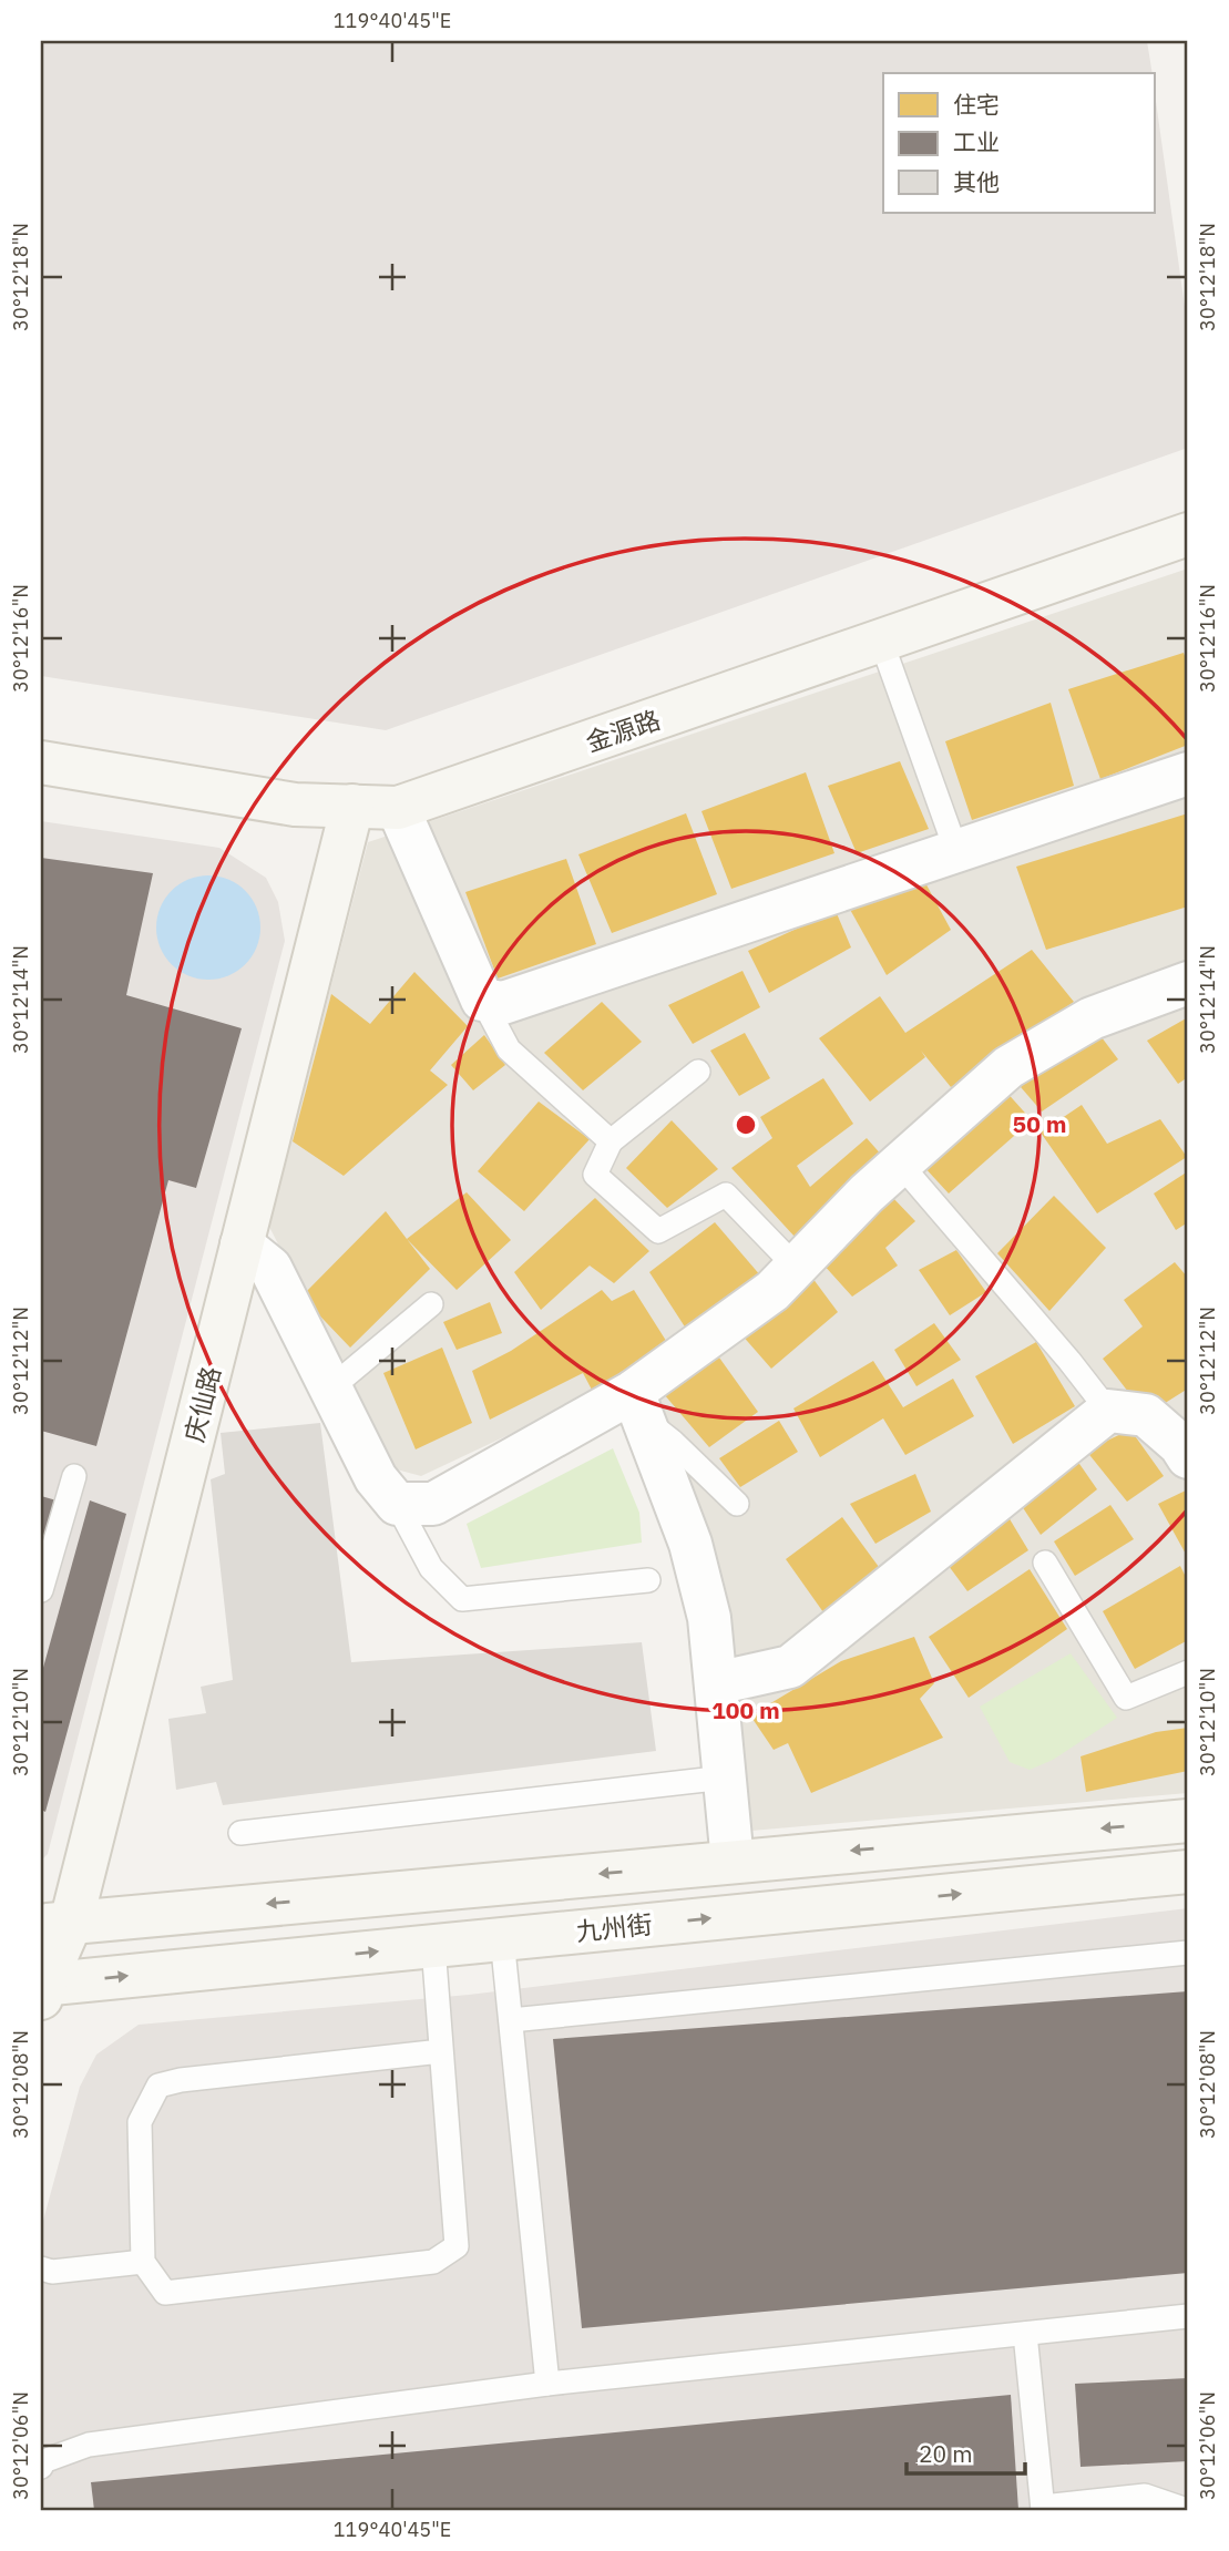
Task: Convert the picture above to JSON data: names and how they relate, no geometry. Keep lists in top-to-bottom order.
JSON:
{
  "streets": {
    "street": ["金源路", "庆仙路", "九州街"]
  },
  "crossings": [
    ["金源路", "庆仙路"],
    ["庆仙路", "九州街"]
  ],
  "legend": ["住宅", "工业", "其他"],
  "scale_bar": "20 m",
  "coordinates": [
    "119°40'45\"E",
    "30°12'18\"N",
    "30°12'16\"N",
    "30°12'14\"N",
    "30°12'12\"N",
    "30°12'10\"N",
    "30°12'08\"N",
    "30°12'06\"N"
  ],
  "rings": ["50 m", "100 m"]
}
